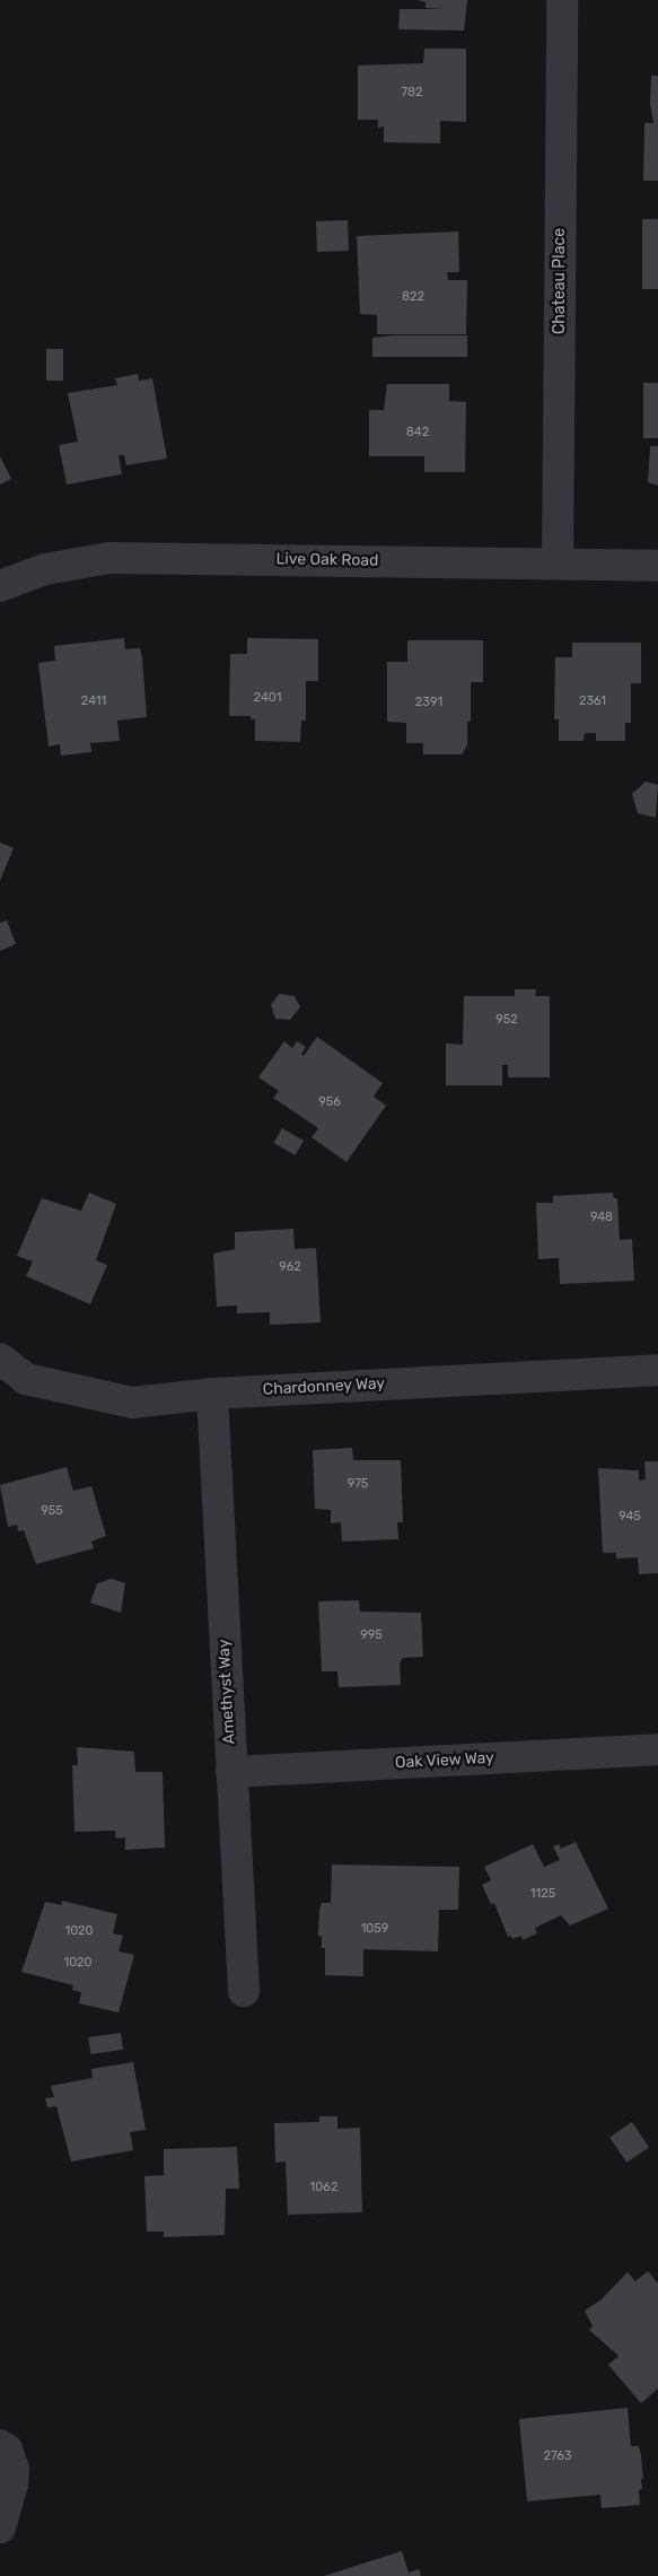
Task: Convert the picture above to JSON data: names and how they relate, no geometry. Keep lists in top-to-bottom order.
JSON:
{
  "streets": {
    "street": [
      "Chateau Place",
      "Live Oak Road",
      "Chardonney Way",
      "Amethyst Way",
      "Oak View Way"
    ]
  },
  "crossings": [
    ["Chateau Place", "Live Oak Road"],
    ["Chardonney Way", "Amethyst Way"],
    ["Amethyst Way", "Oak View Way"]
  ],
  "house_numbers": [
    "782",
    "822",
    "842",
    "2401",
    "2411",
    "2361",
    "2391",
    "952",
    "956",
    "948",
    "962",
    "975",
    "955",
    "945",
    "995",
    "1125",
    "1059",
    "1020",
    "1020",
    "1062",
    "2763"
  ]
}
